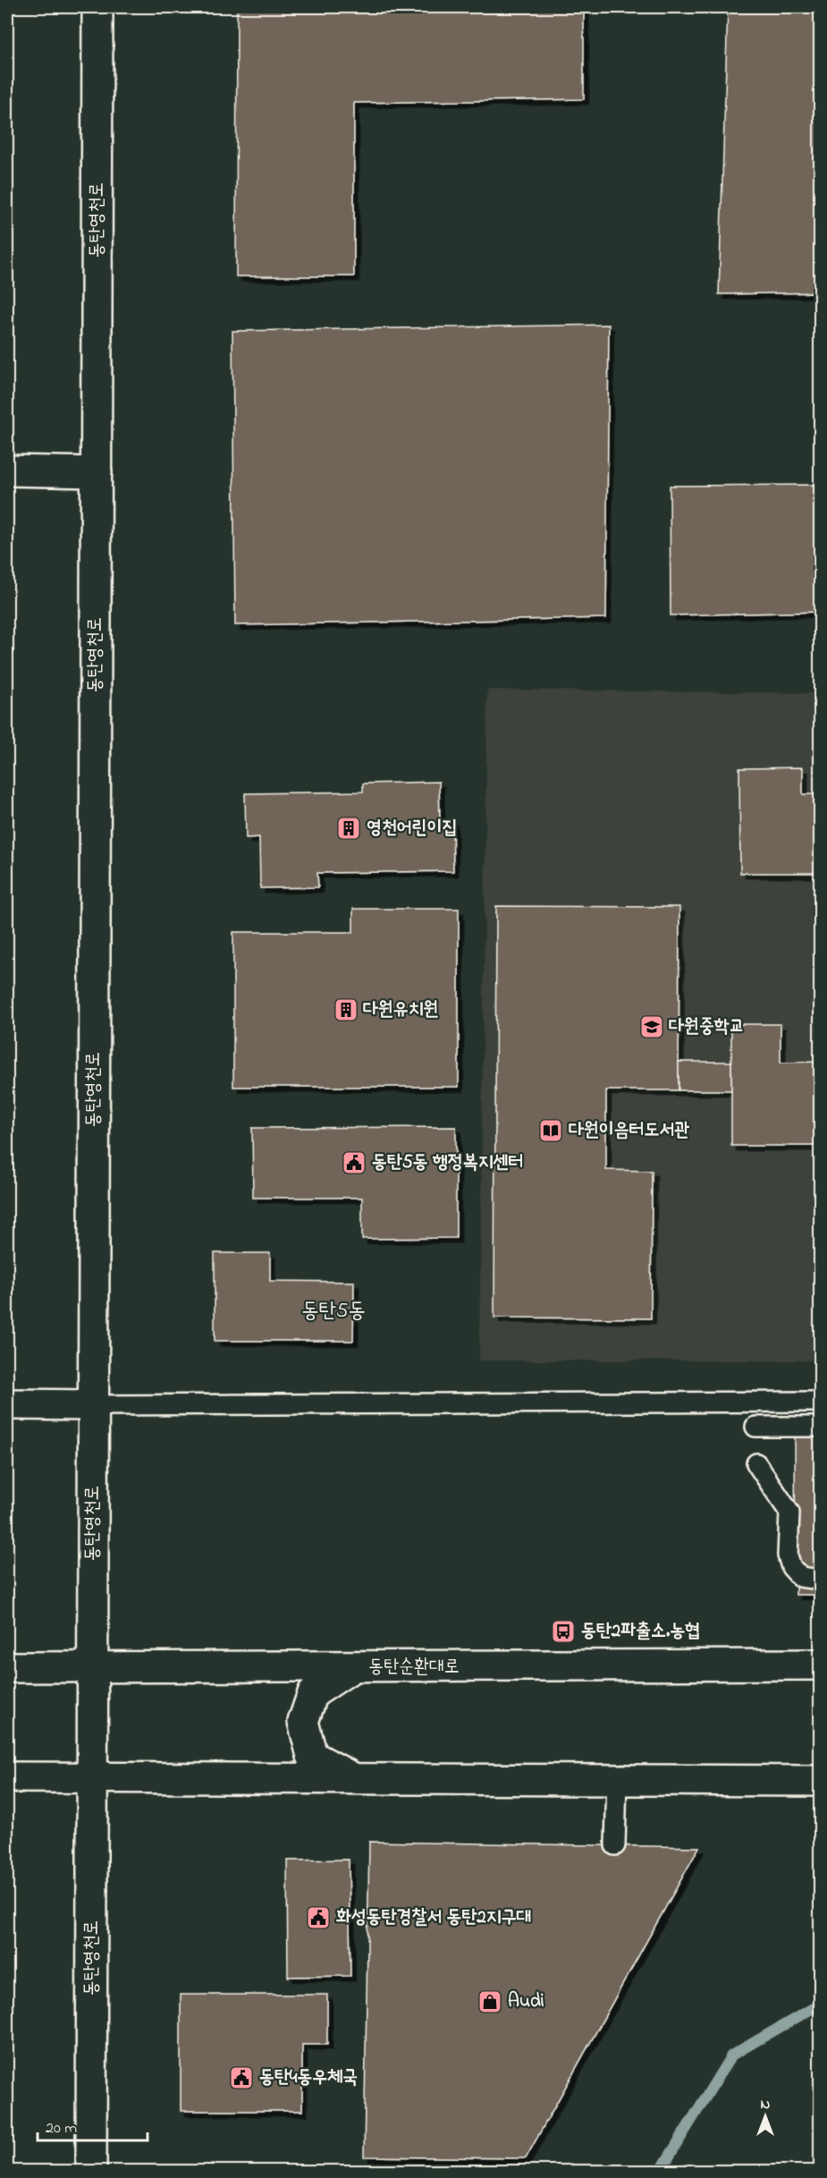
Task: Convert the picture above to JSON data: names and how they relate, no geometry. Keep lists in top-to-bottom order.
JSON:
{
  "streets": {
    "street": ["동탄영천로", "동탄순환대로"]
  },
  "crossings": [
    ["동탄영천로", "동탄순환대로"]
  ],
  "districts": ["동탄5동"],
  "places": {
    "building": ["영천어린이집", "다원유치원"],
    "school or university": ["다원중학교"],
    "library": ["다원이음터도서관"],
    "public building": ["동탄5동 행정복지센터", "화성동탄경찰서 동탄2지구대", "동탄4동우체국"],
    "bus stop": ["동탄2파출소.농협"],
    "shop": ["Audi"]
  },
  "scale_bar": "20 m",
  "north": "top"
}
